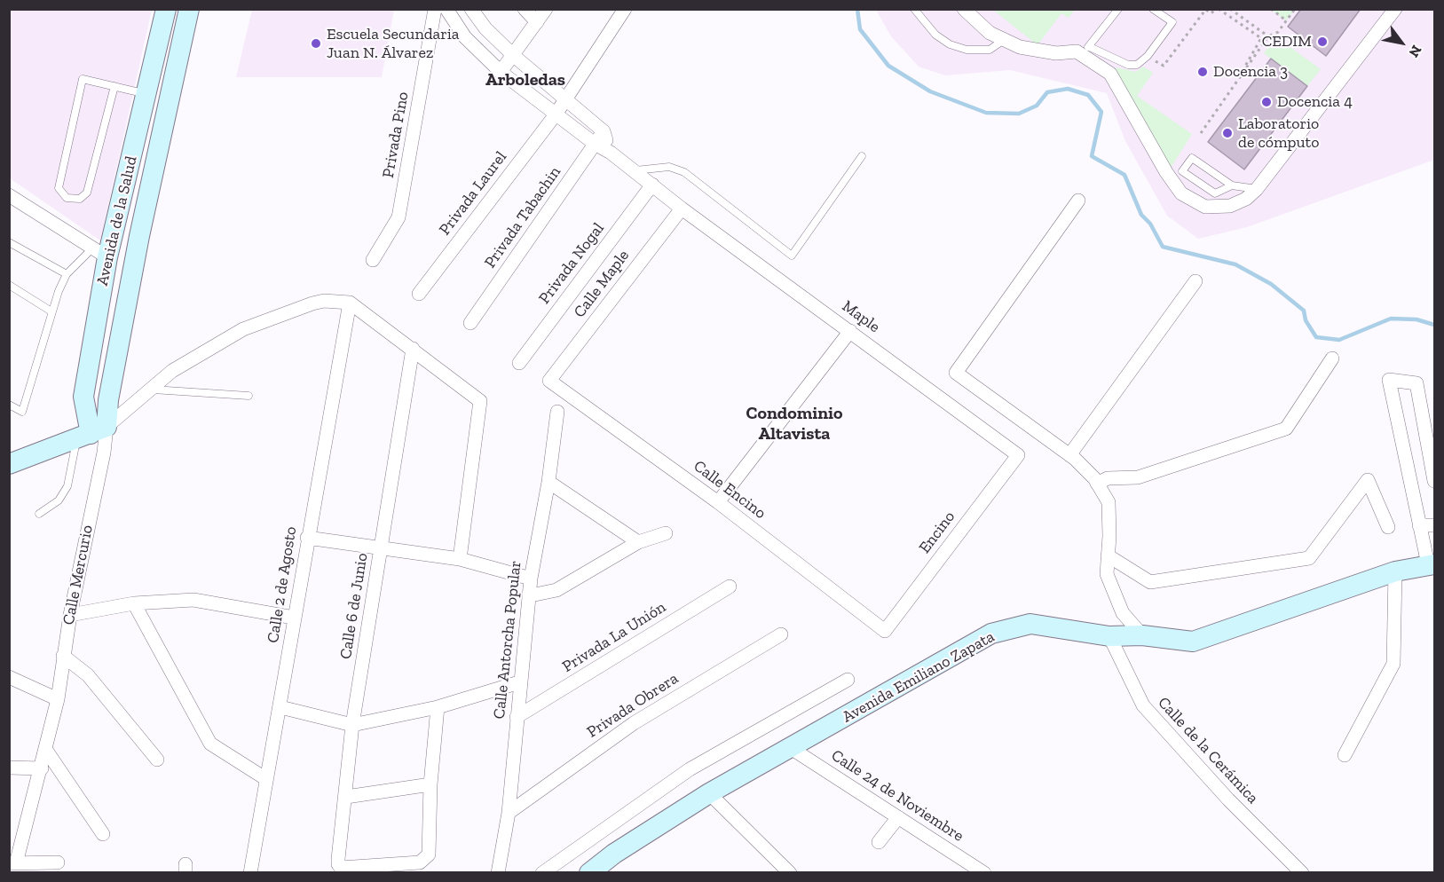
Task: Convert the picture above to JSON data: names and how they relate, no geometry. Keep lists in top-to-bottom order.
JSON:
{
  "streets": {
    "street": [
      "Privada Pino",
      "Privada Laurel",
      "Privada Tabachin",
      "Avenida de la Salud",
      "Privada Nogal",
      "Calle Maple",
      "Maple",
      "Calle Encino",
      "Encino",
      "Calle Mercurio",
      "Calle 2 de Agosto",
      "Calle 6 de Junio",
      "Privada La Unión",
      "Calle Antorcha Popular",
      "Avenida Emiliano Zapata",
      "Privada Obrera",
      "Calle de la Cerámica",
      "Calle 24 de Noviembre"
    ]
  },
  "crossings": [
    ["Privada Laurel", "Maple"],
    ["Privada Tabachin", "Maple"],
    ["Avenida de la Salud", "Calle Mercurio"],
    ["Privada Nogal", "Maple"],
    ["Calle Maple", "Maple"],
    ["Calle Maple", "Calle Encino"],
    ["Maple", "Encino"],
    ["Calle Encino", "Encino"],
    ["Privada La Unión", "Calle Antorcha Popular"],
    ["Calle Antorcha Popular", "Privada Obrera"],
    ["Avenida Emiliano Zapata", "Calle de la Cerámica"],
    ["Avenida Emiliano Zapata", "Calle 24 de Noviembre"]
  ],
  "districts": ["Arboledas", "Condominio Altavista"],
  "places": [
    "CEDIM",
    "Escuela Secundaria Juan N. Álvarez",
    "Docencia 3",
    "Docencia 4",
    "Laboratorio de cómputo"
  ],
  "north": "bottom right"
}
